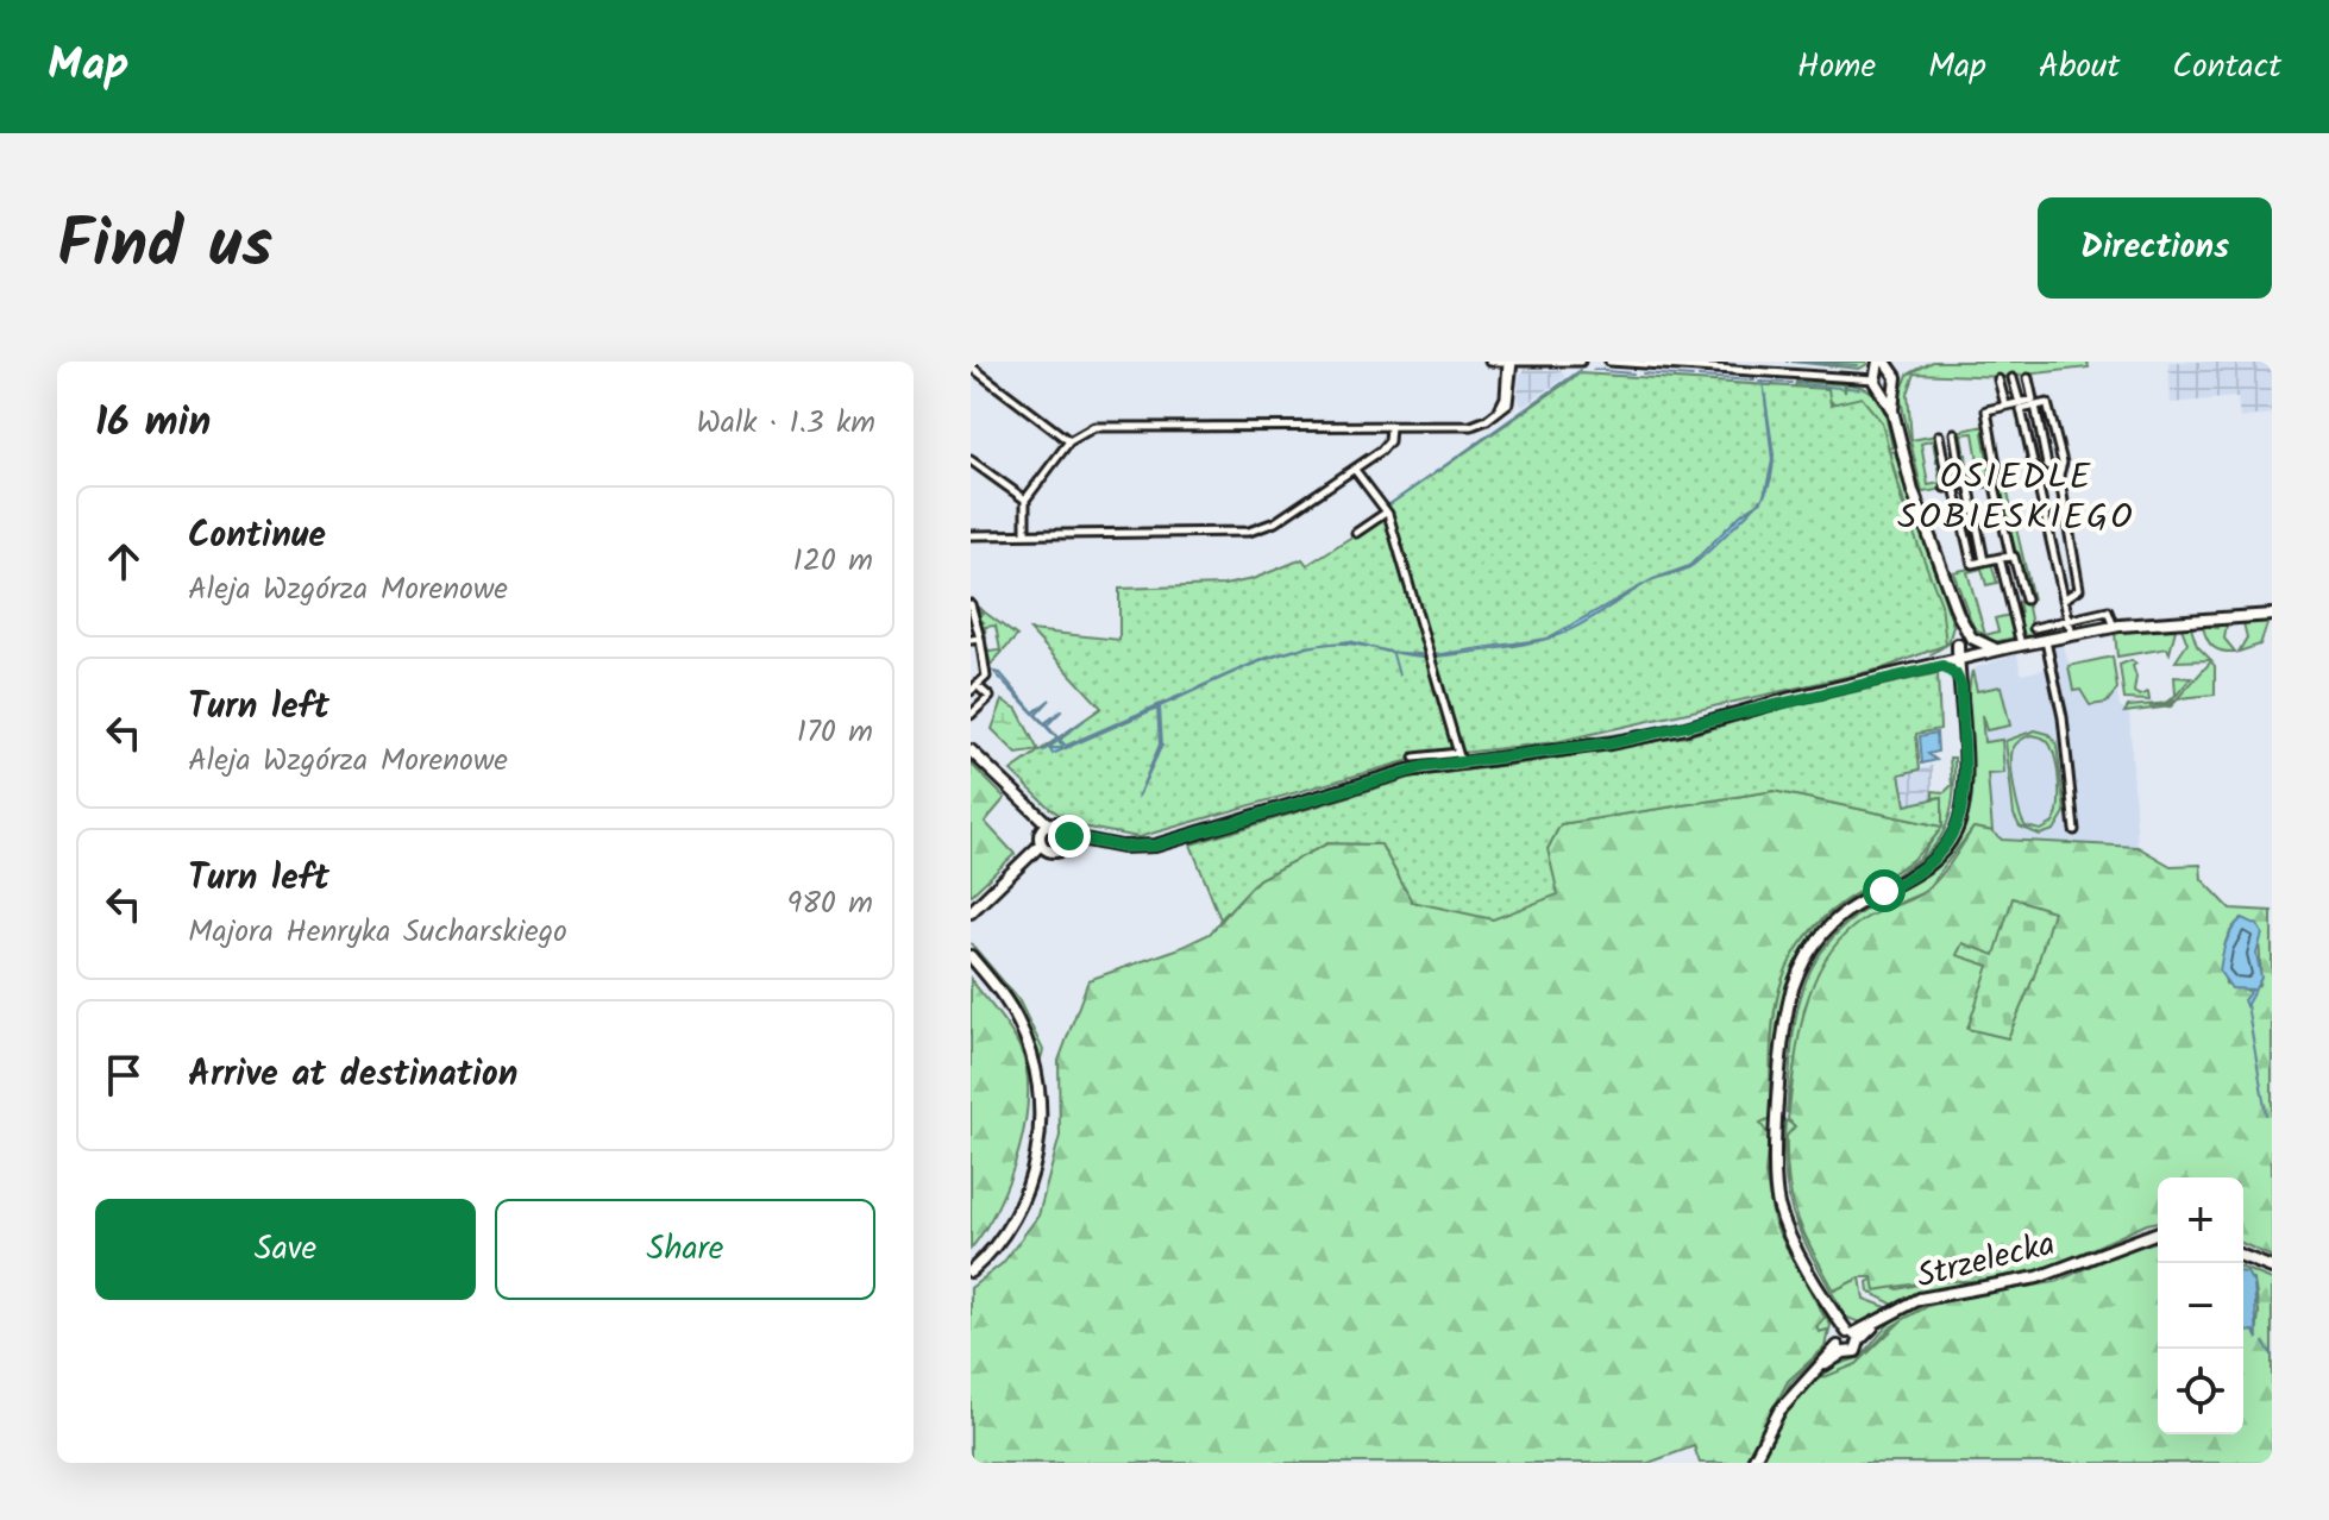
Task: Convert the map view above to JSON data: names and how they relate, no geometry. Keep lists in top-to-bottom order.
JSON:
{
  "streets": {
    "street": ["Strzelecka"]
  },
  "districts": ["OSIEDLE SOBIESKIEGO"],
  "page": {
    "header": "Map",
    "nav": [
      "Home",
      "Map",
      "About",
      "Contact"
    ],
    "title": "Find us",
    "buttons": [
      "Directions",
      ["Save", "Share"]
    ],
    "heading": ["16 min", "Walk · 1.3 km"],
    "list": [
      ["Continue", "Aleja Wzgórza Morenowe", "120 m"],
      ["Turn left", "Aleja Wzgórza Morenowe", "170 m"],
      ["Turn left", "Majora Henryka Sucharskiego", "980 m"],
      "Arrive at destination"
    ],
    "map_buttons": ["+", "−"]
  }
}
